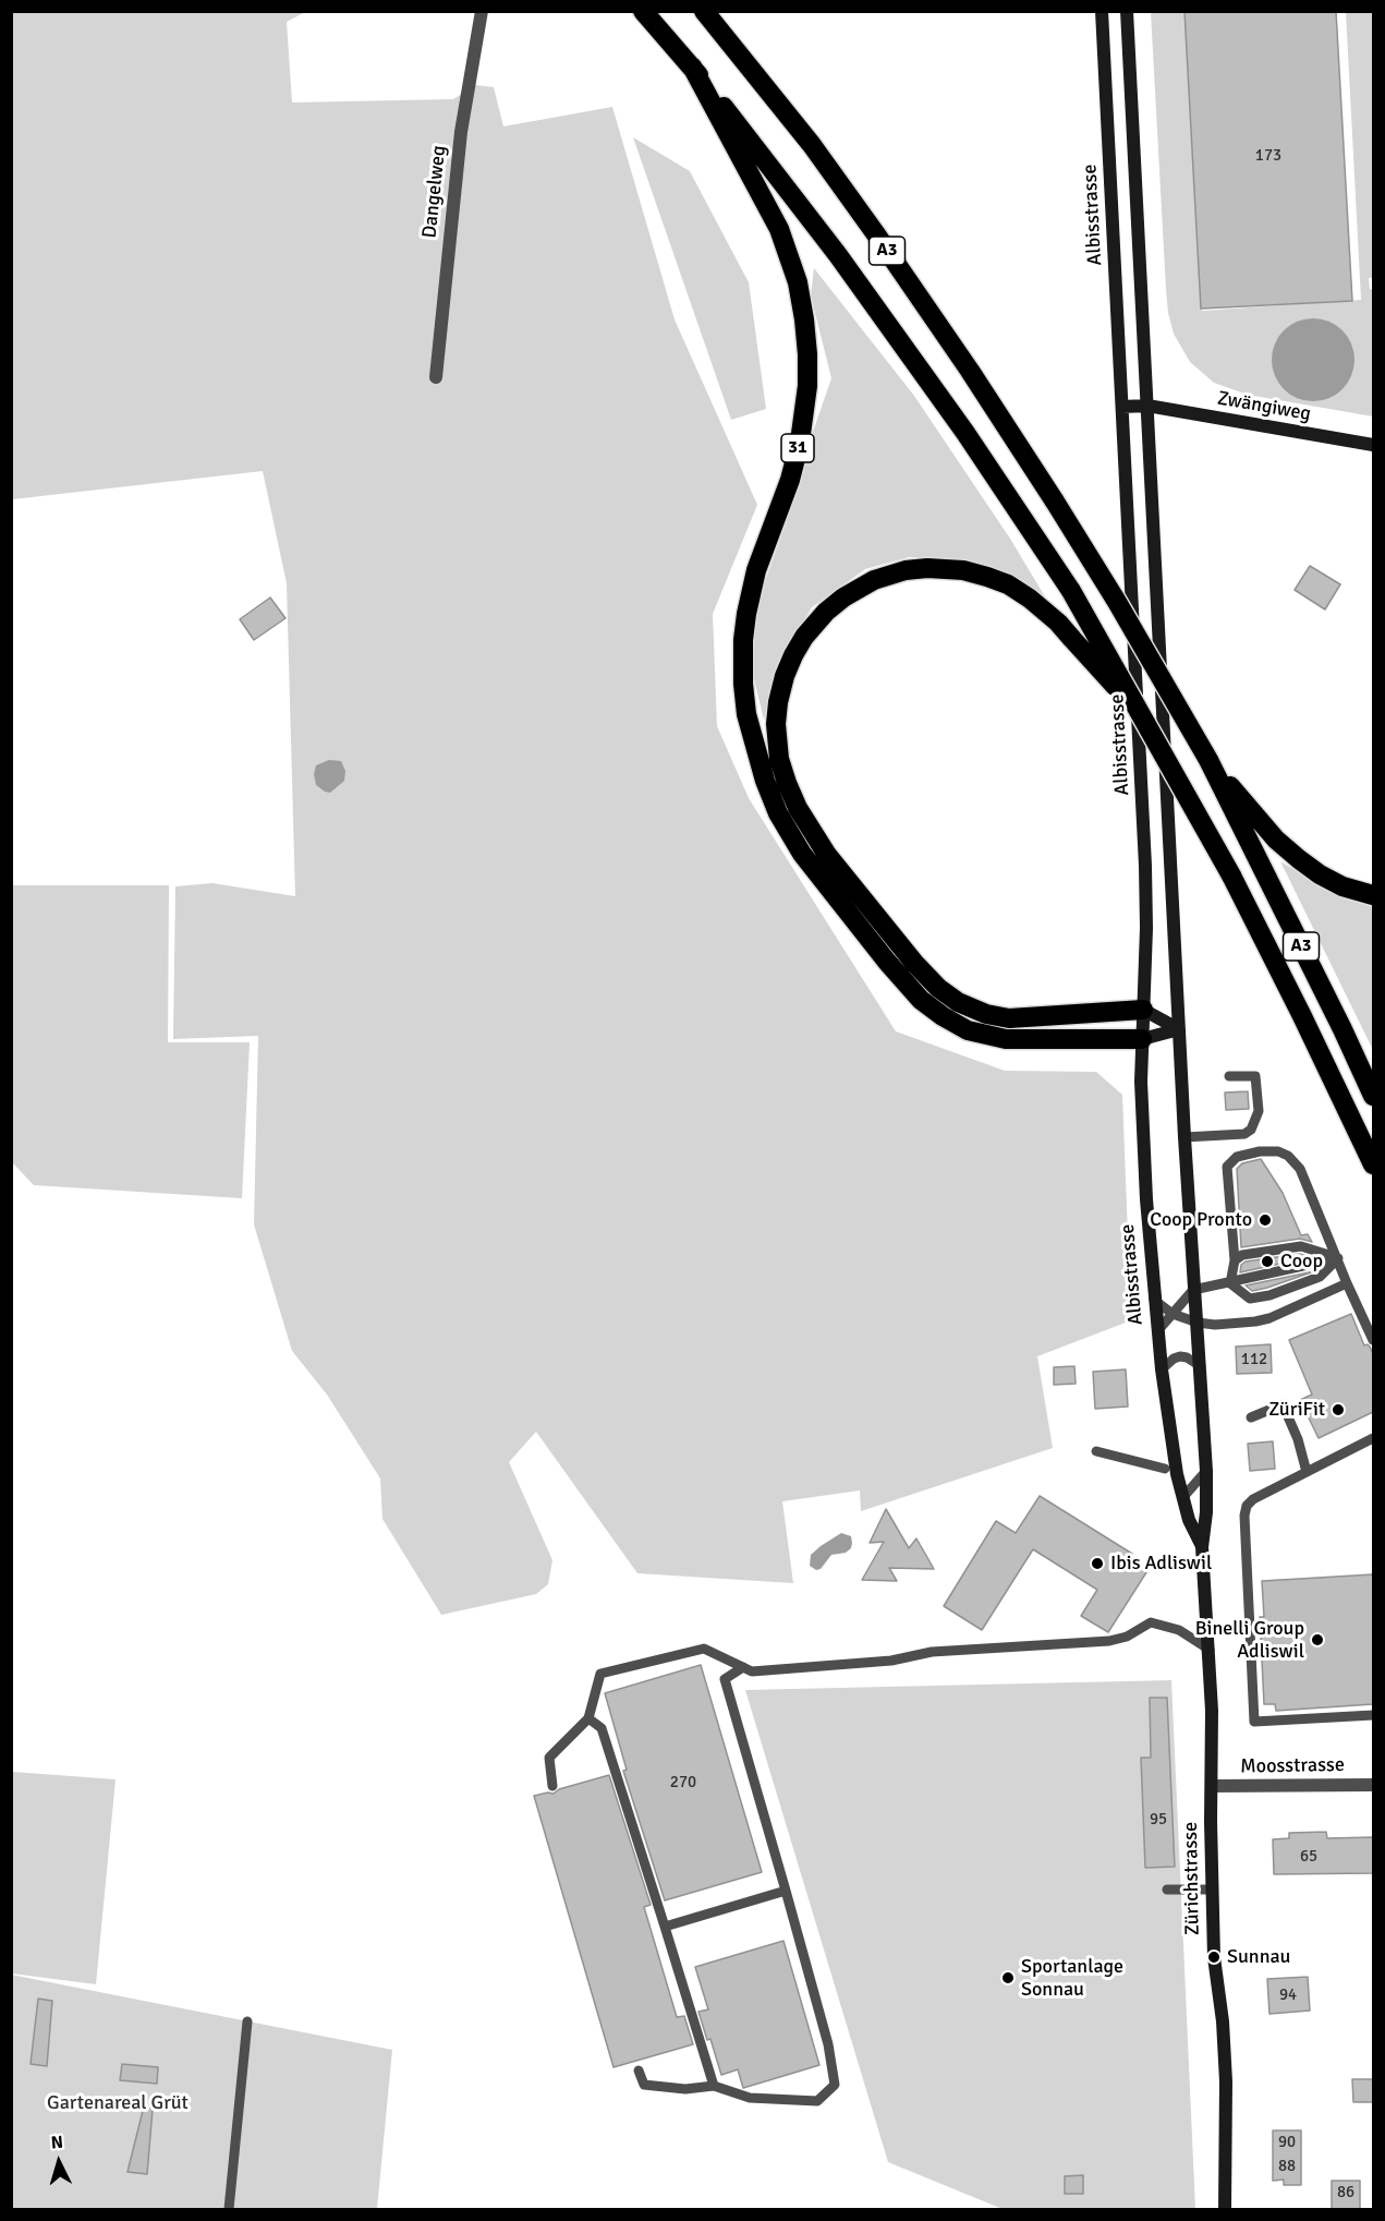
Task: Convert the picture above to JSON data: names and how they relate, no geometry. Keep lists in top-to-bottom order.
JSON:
{
  "streets": {
    "highway": ["A3", "31"],
    "main road": ["Albisstrasse", "Zwängiweg", "Zürichstrasse"],
    "street": ["Dangelweg", "Moosstrasse"]
  },
  "crossings": [
    ["Albisstrasse", "Zwängiweg"],
    ["Albisstrasse", "31"],
    ["Albisstrasse", "Zürichstrasse"],
    ["A3", "31"],
    ["Moosstrasse", "Zürichstrasse"]
  ],
  "parks": ["Gartenareal Grüt"],
  "places": [
    "Coop Pronto",
    "Coop",
    "ZüriFit",
    "Ibis Adliswil",
    "Binelli Group Adliswil",
    "Sunnau",
    "Sportanlage Sonnau"
  ],
  "house_numbers": [
    "173",
    "112",
    "270",
    "95",
    "65",
    "94",
    "90",
    "88",
    "86"
  ],
  "north": "top"
}
